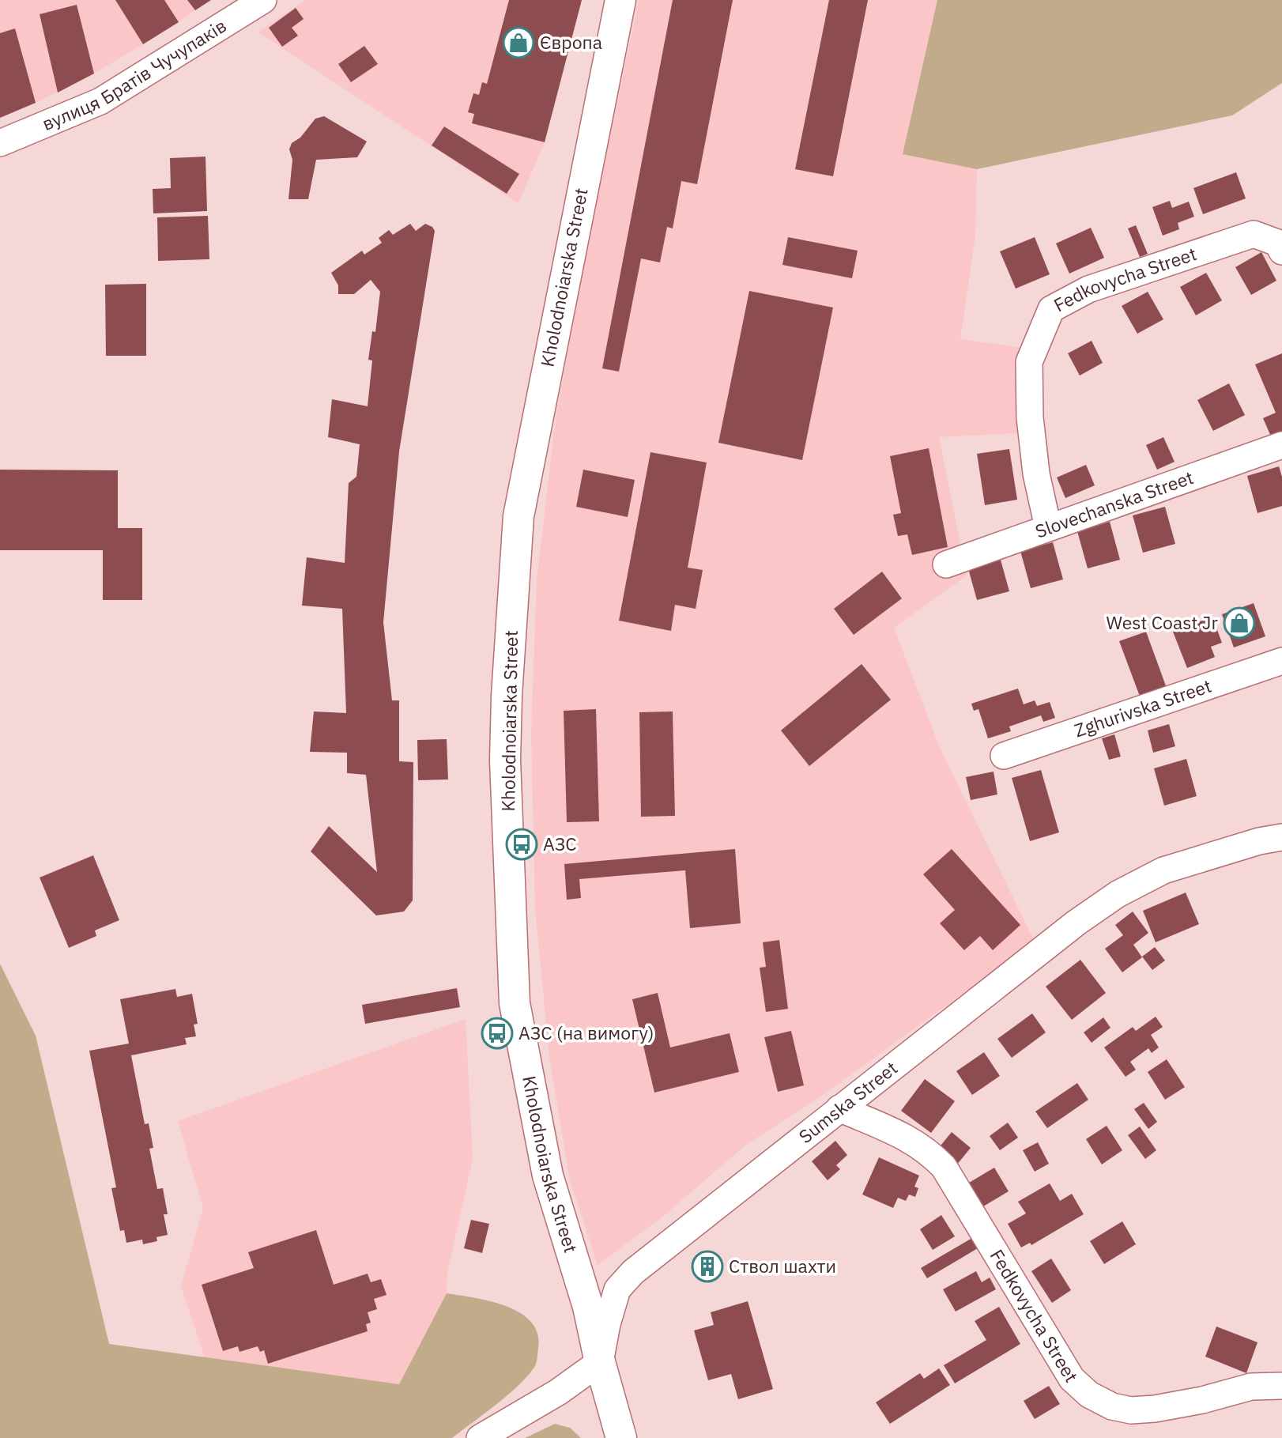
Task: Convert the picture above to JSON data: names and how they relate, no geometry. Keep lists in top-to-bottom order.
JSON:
{
  "streets": {
    "main road": ["Kholodnoiarska Street"],
    "street": [
      "вулиця Братів Чучупаків",
      "Fedkovycha Street",
      "Slovechanska Street",
      "Zghurivska Street",
      "Sumska Street"
    ]
  },
  "crossings": [
    ["Kholodnoiarska Street", "Sumska Street"],
    ["Fedkovycha Street", "Slovechanska Street"],
    ["Fedkovycha Street", "Sumska Street"]
  ],
  "places": {
    "shop": ["Європа", "West Coast Jr"],
    "bus stop": ["АЗС", "АЗС (на вимогу)"],
    "building": ["Ствол шахти"]
  }
}
